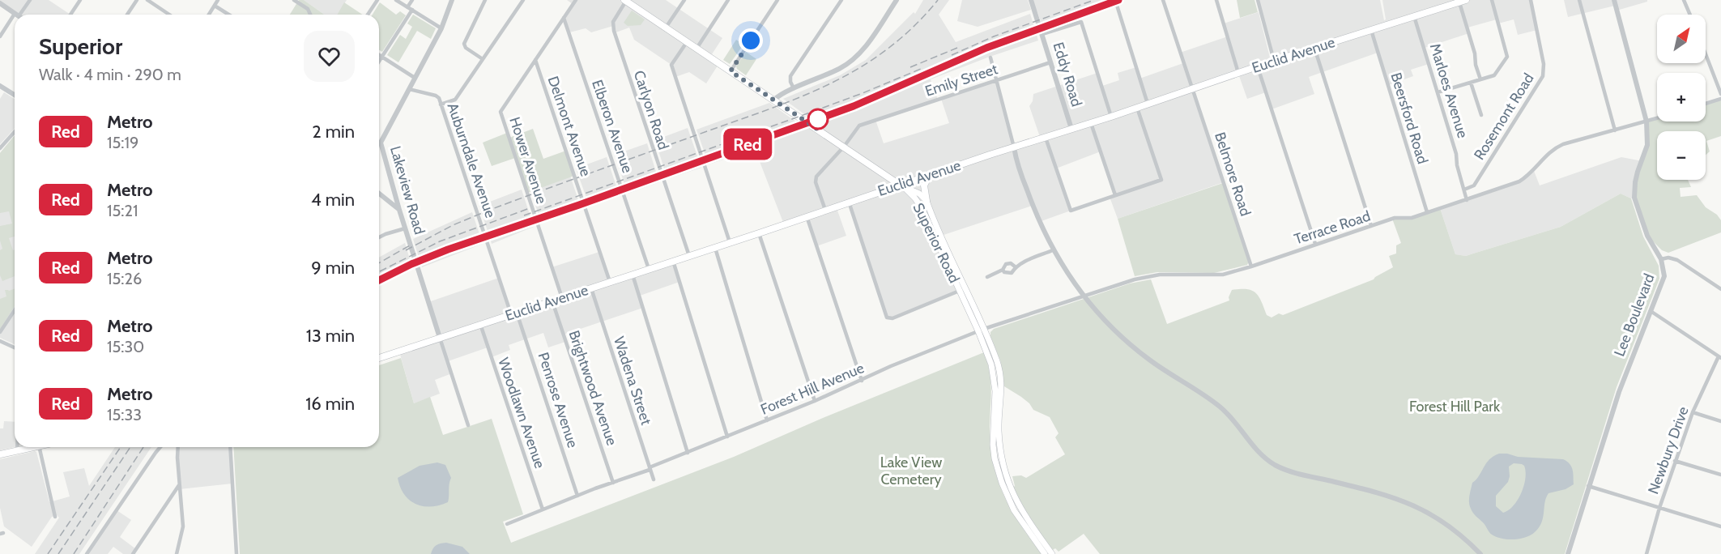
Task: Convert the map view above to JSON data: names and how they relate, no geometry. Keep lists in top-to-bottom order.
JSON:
{
  "streets": {
    "main road": ["Euclid Avenue", "Superior Road"],
    "street": [
      "Eddy Road",
      "Emily Street",
      "Marloes Avenue",
      "Carlyon Road",
      "Rosemont Road",
      "Beersford Road",
      "Delmont Avenue",
      "Elberon Avenue",
      "Auburndale Avenue",
      "Hower Avenue",
      "Belmore Road",
      "Lakeview Road",
      "Terrace Road",
      "Lee Boulevard",
      "Wadena Street",
      "Brightwood Avenue",
      "Forest Hill Avenue",
      "Penrose Avenue",
      "Woodlawn Avenue",
      "Newbury Drive"
    ]
  },
  "crossings": [
    ["Euclid Avenue", "Eddy Road"],
    ["Euclid Avenue", "Emily Street"],
    ["Euclid Avenue", "Marloes Avenue"],
    ["Euclid Avenue", "Carlyon Road"],
    ["Euclid Avenue", "Beersford Road"],
    ["Euclid Avenue", "Delmont Avenue"],
    ["Euclid Avenue", "Elberon Avenue"],
    ["Euclid Avenue", "Auburndale Avenue"],
    ["Euclid Avenue", "Hower Avenue"],
    ["Euclid Avenue", "Belmore Road"],
    ["Euclid Avenue", "Lakeview Road"],
    ["Euclid Avenue", "Superior Road"],
    ["Euclid Avenue", "Wadena Street"],
    ["Euclid Avenue", "Brightwood Avenue"],
    ["Euclid Avenue", "Penrose Avenue"],
    ["Euclid Avenue", "Woodlawn Avenue"],
    ["Eddy Road", "Emily Street"],
    ["Marloes Avenue", "Terrace Road"],
    ["Beersford Road", "Terrace Road"],
    ["Delmont Avenue", "Hower Avenue"],
    ["Auburndale Avenue", "Lakeview Road"],
    ["Auburndale Avenue", "Penrose Avenue"],
    ["Belmore Road", "Terrace Road"],
    ["Terrace Road", "Superior Road"],
    ["Terrace Road", "Lee Boulevard"],
    ["Terrace Road", "Forest Hill Avenue"],
    ["Superior Road", "Forest Hill Avenue"],
    ["Wadena Street", "Forest Hill Avenue"],
    ["Brightwood Avenue", "Forest Hill Avenue"],
    ["Forest Hill Avenue", "Penrose Avenue"],
    ["Forest Hill Avenue", "Woodlawn Avenue"]
  ],
  "parks": ["Forest Hill Park", "Lake View Cemetery"],
  "lines": ["metro line Red"],
  "north": "top right",
  "page": {
    "on_map": "Red",
    "map_buttons": ["+", "−"],
    "heading": ["Superior", "Walk · 4 min · 290 m"],
    "list": [
      {
        "mark": "Red",
        "name": "Metro",
        "note": "15:19",
        "value": "2 min"
      },
      {
        "mark": "Red",
        "name": "Metro",
        "note": "15:21",
        "value": "4 min"
      },
      {
        "mark": "Red",
        "name": "Metro",
        "note": "15:26",
        "value": "9 min"
      },
      {
        "mark": "Red",
        "name": "Metro",
        "note": "15:30",
        "value": "13 min"
      },
      {
        "mark": "Red",
        "name": "Metro",
        "note": "15:33",
        "value": "16 min"
      }
    ]
  }
}
